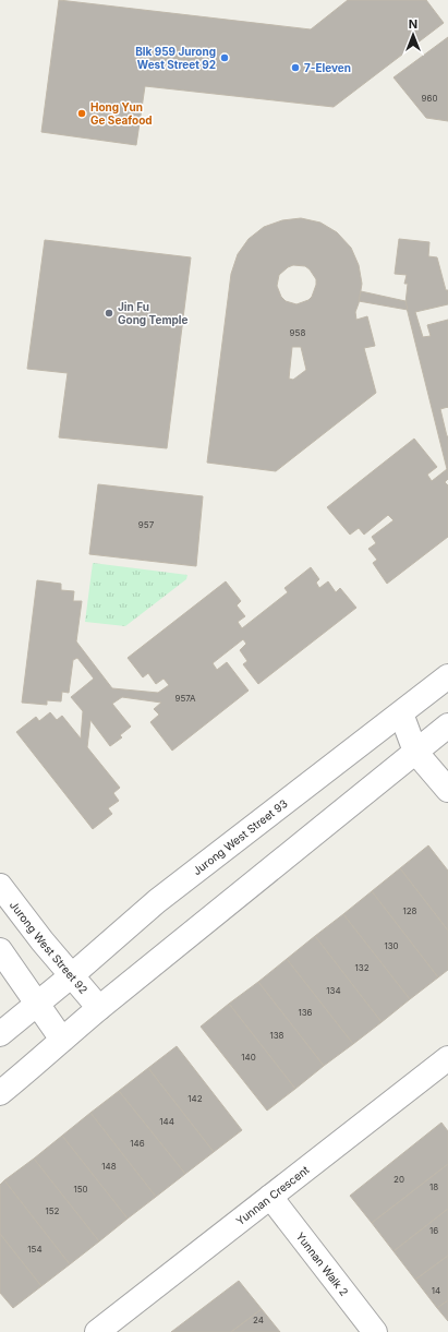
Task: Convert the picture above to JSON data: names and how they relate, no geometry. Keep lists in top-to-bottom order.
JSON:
{
  "streets": {
    "street": [
      "Jurong West Street 93",
      "Jurong West Street 92",
      "Yunnan Crescent",
      "Yunnan Walk 2"
    ]
  },
  "crossings": [
    ["Jurong West Street 93", "Jurong West Street 92"],
    ["Yunnan Crescent", "Yunnan Walk 2"]
  ],
  "places": [
    "Blk 959 Jurong West Street 92",
    "7-Eleven",
    "Hong Yun Ge Seafood",
    "Jin Fu Gong Temple"
  ],
  "house_numbers": [
    "960",
    "958",
    "957",
    "957A",
    "128",
    "130",
    "132",
    "134",
    "136",
    "138",
    "140",
    "142",
    "144",
    "146",
    "148",
    "20",
    "18",
    "150",
    "152",
    "16",
    "154",
    "14",
    "24"
  ],
  "north": "top"
}
